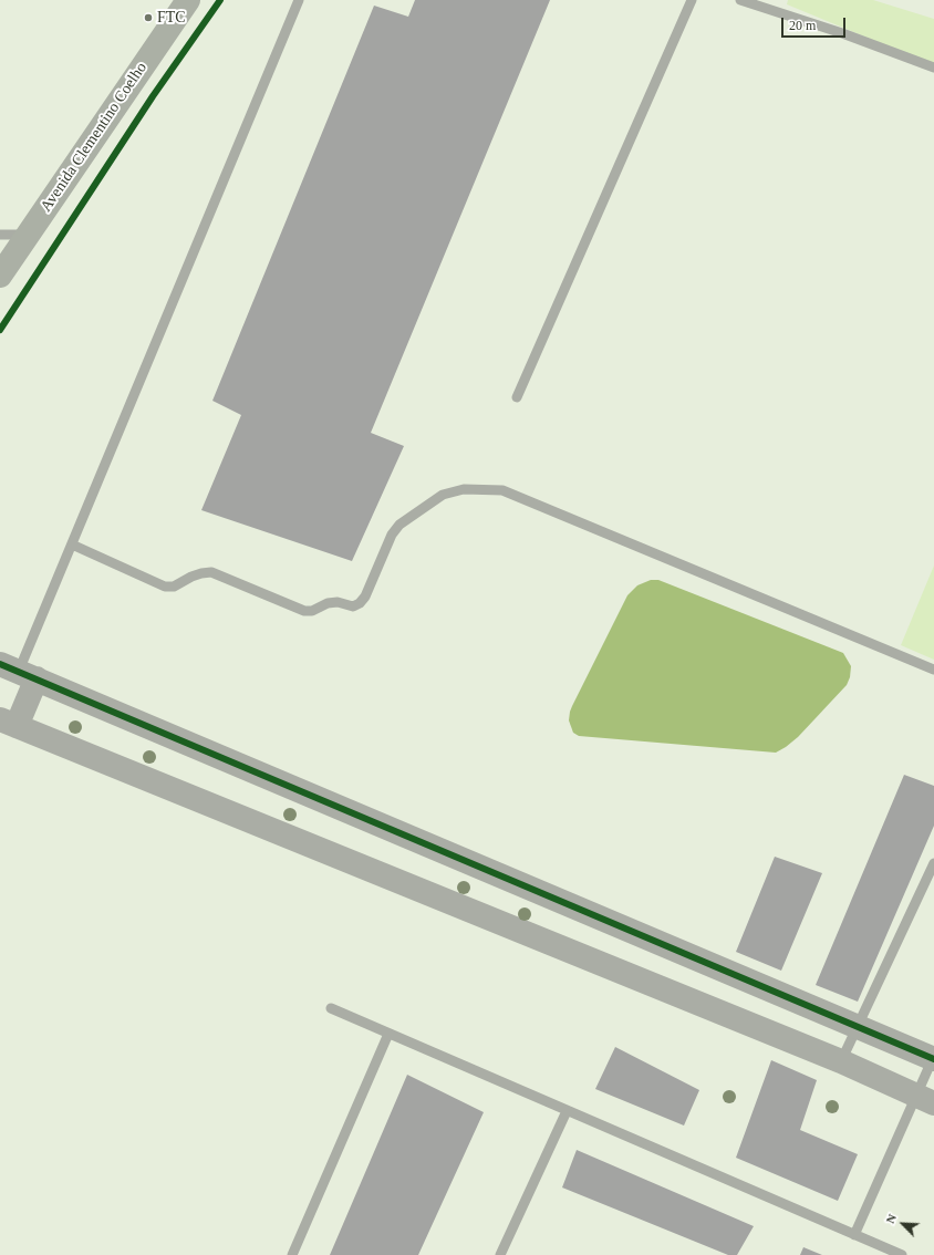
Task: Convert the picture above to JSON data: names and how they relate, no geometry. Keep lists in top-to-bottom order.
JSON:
{
  "streets": {
    "main road": ["Avenida Clementino Coelho"]
  },
  "places": ["FTC"],
  "scale_bar": "20 m",
  "north": "top left"
}
